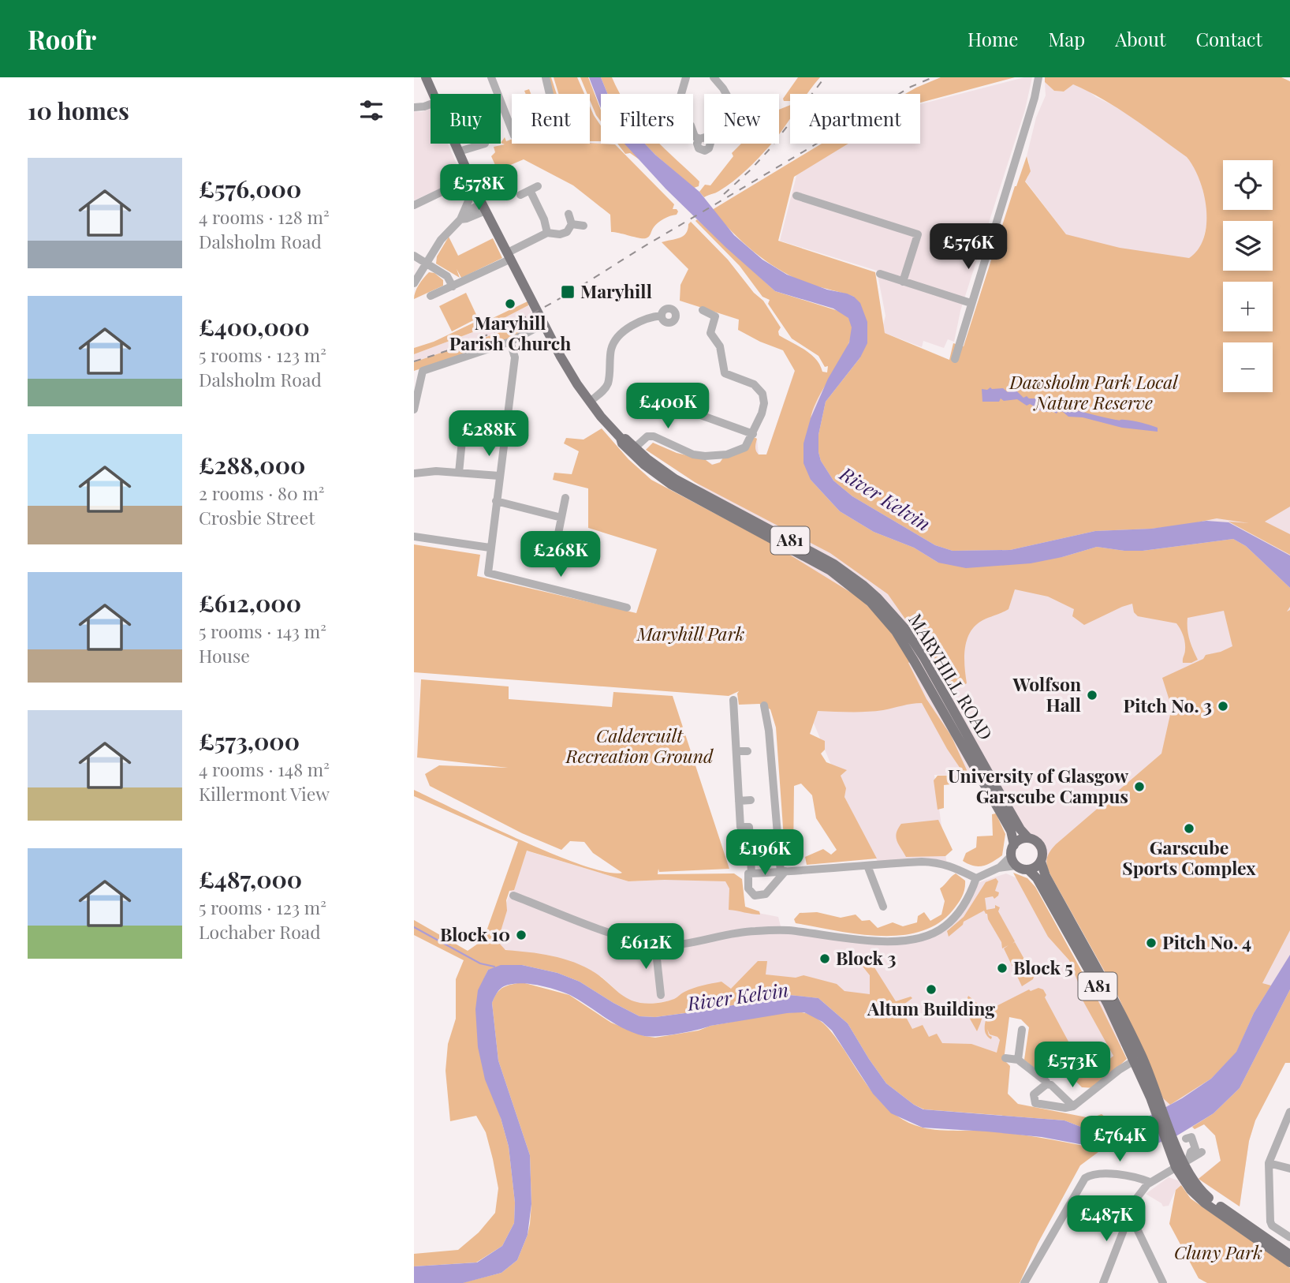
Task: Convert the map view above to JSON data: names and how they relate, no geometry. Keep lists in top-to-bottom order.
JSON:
{
  "streets": {
    "main road": ["A81", "MARYHILL ROAD"]
  },
  "crossings": [
    ["A81", "MARYHILL ROAD"]
  ],
  "water": ["River Kelvin"],
  "parks": [
    "Dawsholm Park Local Nature Reserve",
    "Maryhill Park",
    "Caldercuilt Recreation Ground",
    "Cluny Park"
  ],
  "places": {
    "transit": ["Maryhill"],
    "other": [
      "Maryhill Parish Church",
      "Wolfson Hall",
      "Pitch No. 3",
      "University of Glasgow Garscube Campus",
      "Garscube Sports Complex",
      "Block 10",
      "Pitch No. 4",
      "Block 3",
      "Block 5",
      "Altum Building"
    ]
  },
  "page": {
    "header": "Roofr",
    "nav": [
      "Home",
      "Map",
      "About",
      "Contact"
    ],
    "heading": "10 homes",
    "chip": [
      "Buy",
      "Rent",
      "Filters",
      "New",
      "Apartment"
    ],
    "list": [
      {
        "name": "£576,000",
        "note": "4 rooms · 128 m² · Dalsholm Road"
      },
      {
        "name": "£400,000",
        "note": "5 rooms · 123 m² · Dalsholm Road"
      },
      {
        "name": "£288,000",
        "note": "2 rooms · 80 m² · Crosbie Street"
      },
      {
        "name": "£612,000",
        "note": "5 rooms · 143 m² · House"
      },
      {
        "name": "£573,000",
        "note": "4 rooms · 148 m² · Killermont View"
      },
      {
        "name": "£487,000",
        "note": "5 rooms · 123 m² · Lochaber Road"
      }
    ],
    "map_buttons": ["+", "−"],
    "price": [
      "£578K",
      "£576K",
      "£400K",
      "£288K",
      "£268K",
      "£196K",
      "£612K",
      "£573K",
      "£764K",
      "£487K"
    ]
  }
}
